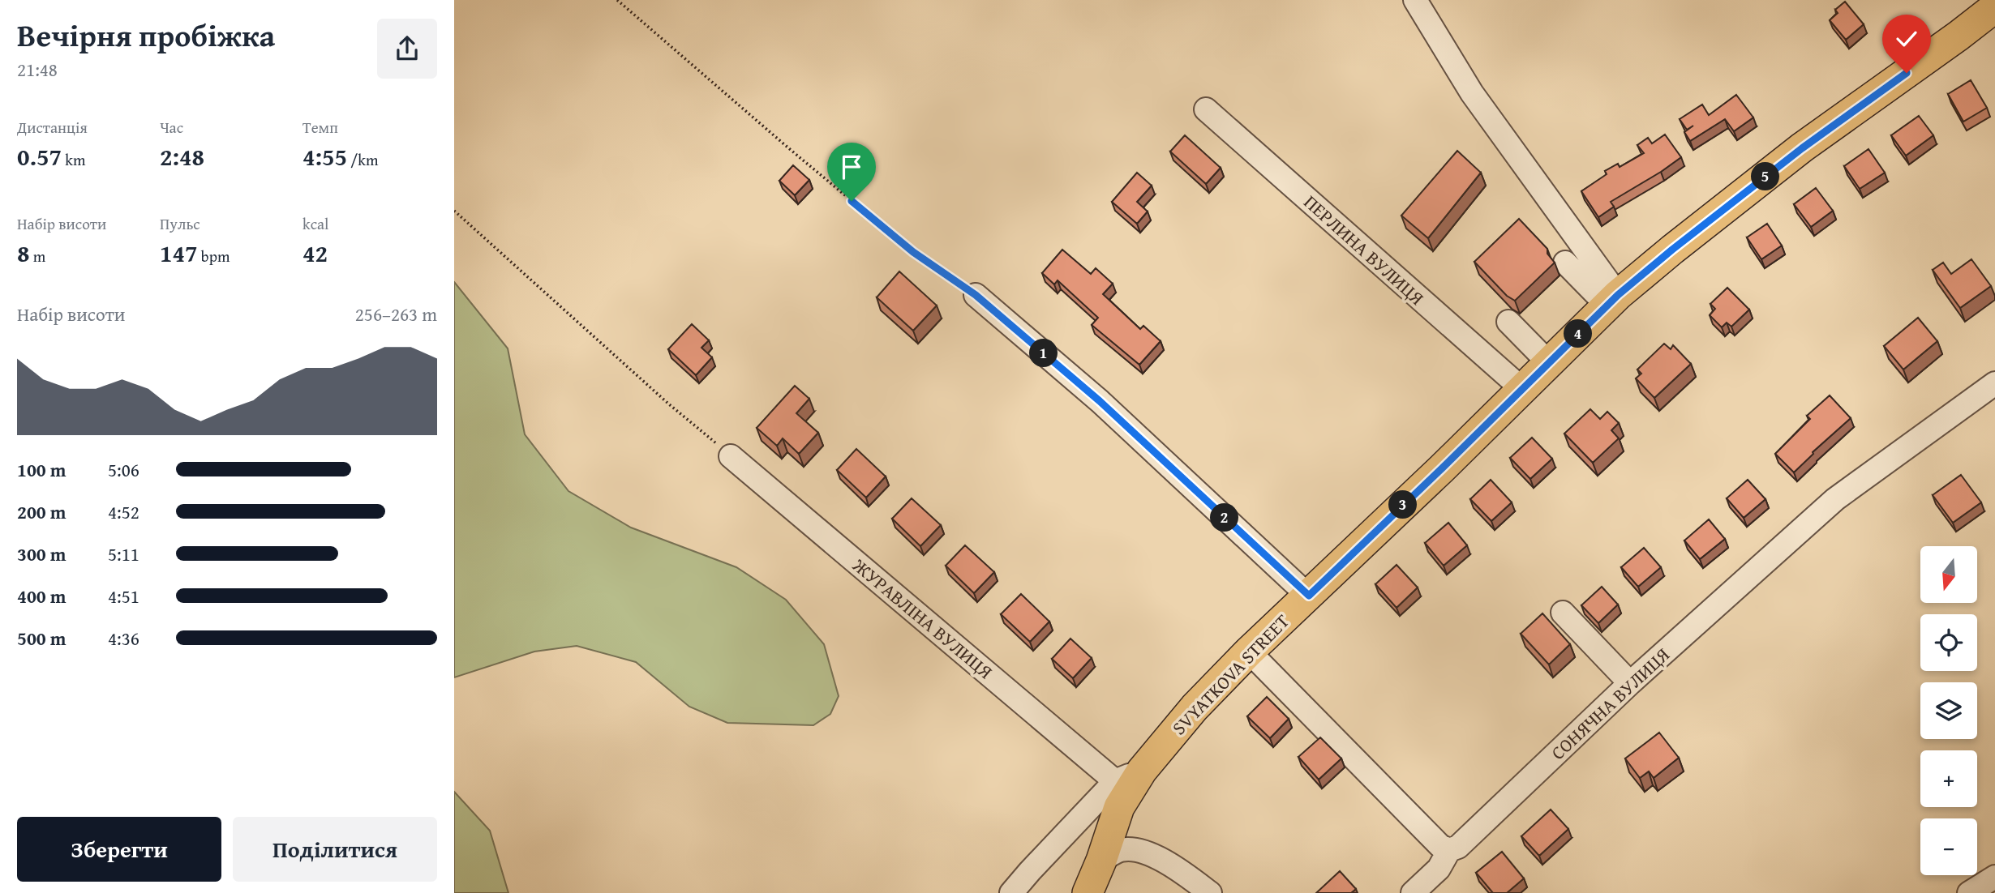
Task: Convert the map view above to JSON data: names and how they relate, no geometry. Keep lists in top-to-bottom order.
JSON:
{
  "streets": {
    "main road": ["SVYATKOVA STREET"],
    "street": ["ПЕРЛИНА ВУЛИЦЯ", "ЖУРАВЛІНА ВУЛИЦЯ", "СОНЯЧНА ВУЛИЦЯ"]
  },
  "crossings": [
    ["ПЕРЛИНА ВУЛИЦЯ", "SVYATKOVA STREET"],
    ["ЖУРАВЛІНА ВУЛИЦЯ", "SVYATKOVA STREET"]
  ],
  "north": "bottom",
  "page": {
    "heading": ["Вечірня пробіжка", "21:48"],
    "stats": [
      ["Дистанція", "0.57 km"],
      ["Час", "2:48"],
      ["Темп", "4:55 /km"],
      ["Набір висоти", "8 m"],
      ["Пульс", "147 bpm"],
      ["kcal", "42"]
    ],
    "pins": [
      "5",
      "4",
      "1",
      "3",
      "2"
    ],
    "chart": ["Набір висоти", "256–263 m"],
    "list": [
      {
        "name": "100 m",
        "note": "5:06"
      },
      {
        "name": "200 m",
        "note": "4:52"
      },
      {
        "name": "300 m",
        "note": "5:11"
      },
      {
        "name": "400 m",
        "note": "4:51"
      },
      {
        "name": "500 m",
        "note": "4:36"
      }
    ],
    "map_buttons": ["+", "−"],
    "buttons": ["Зберегти", "Поділитися"]
  }
}
